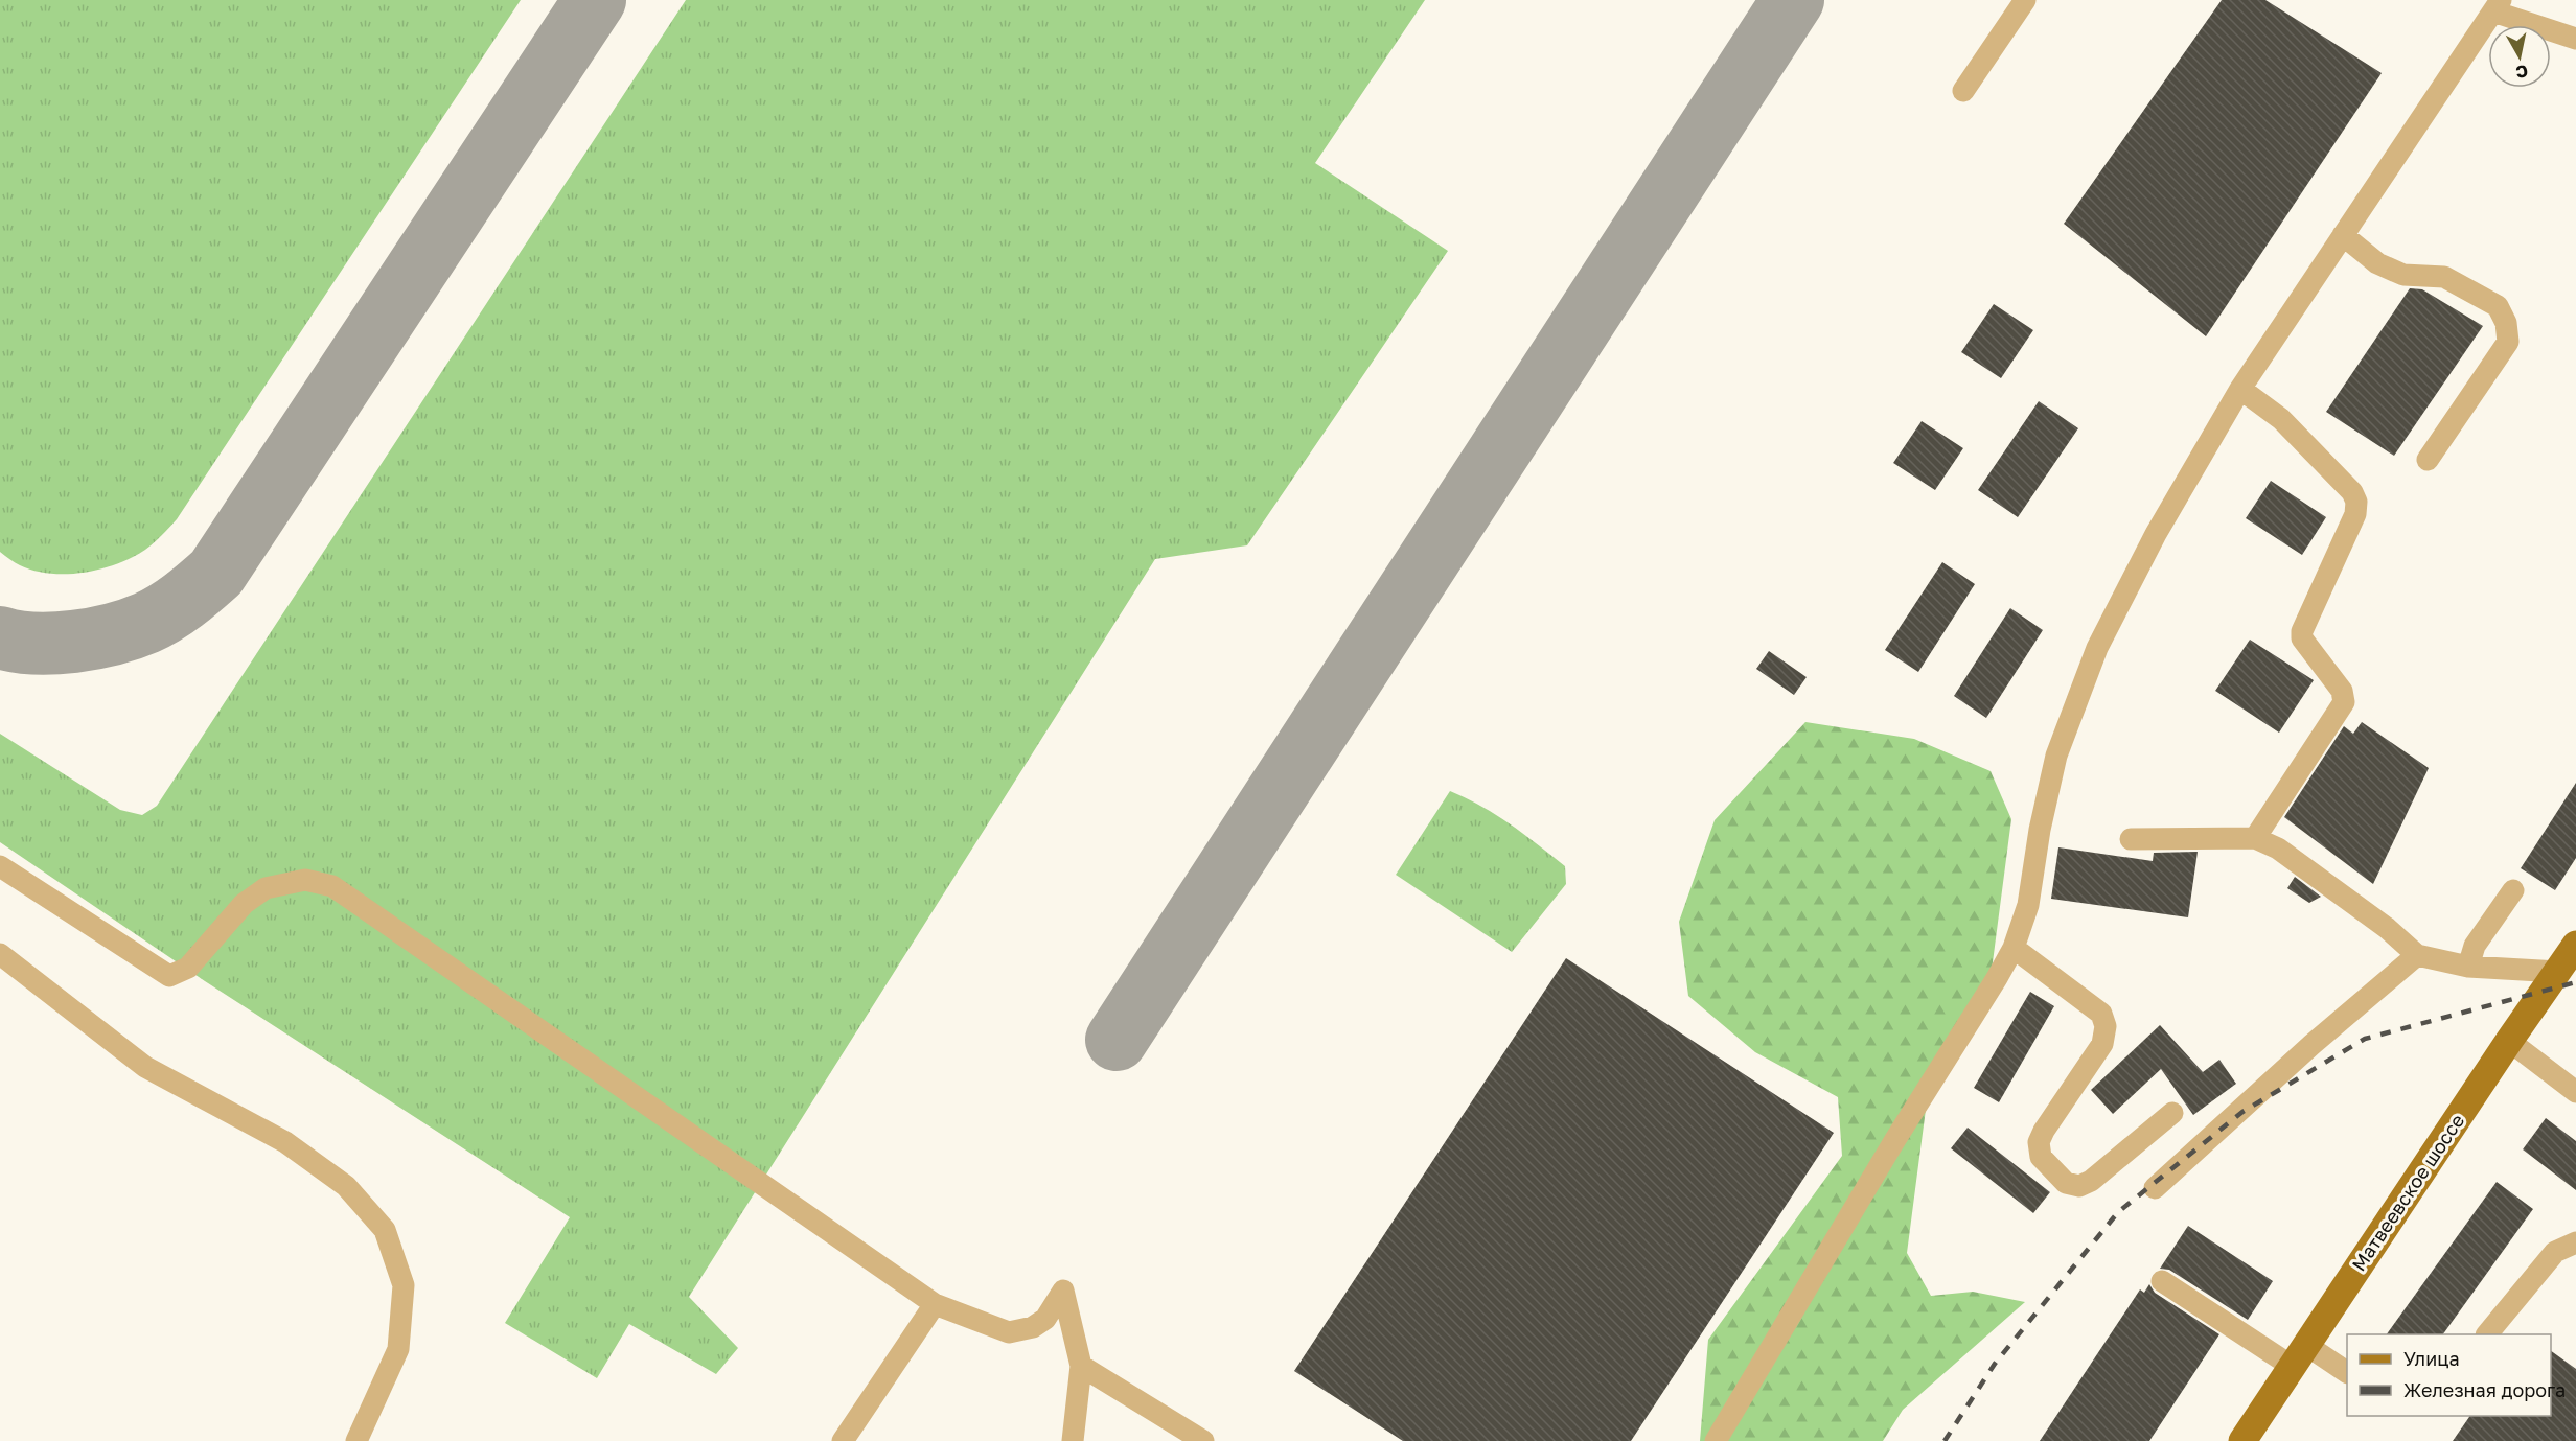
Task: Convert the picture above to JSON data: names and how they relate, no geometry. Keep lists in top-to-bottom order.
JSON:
{
  "streets": {
    "main road": ["Матвеевское шоссе"]
  },
  "legend": ["Улица", "Железная дорога"],
  "north": "bottom"
}
